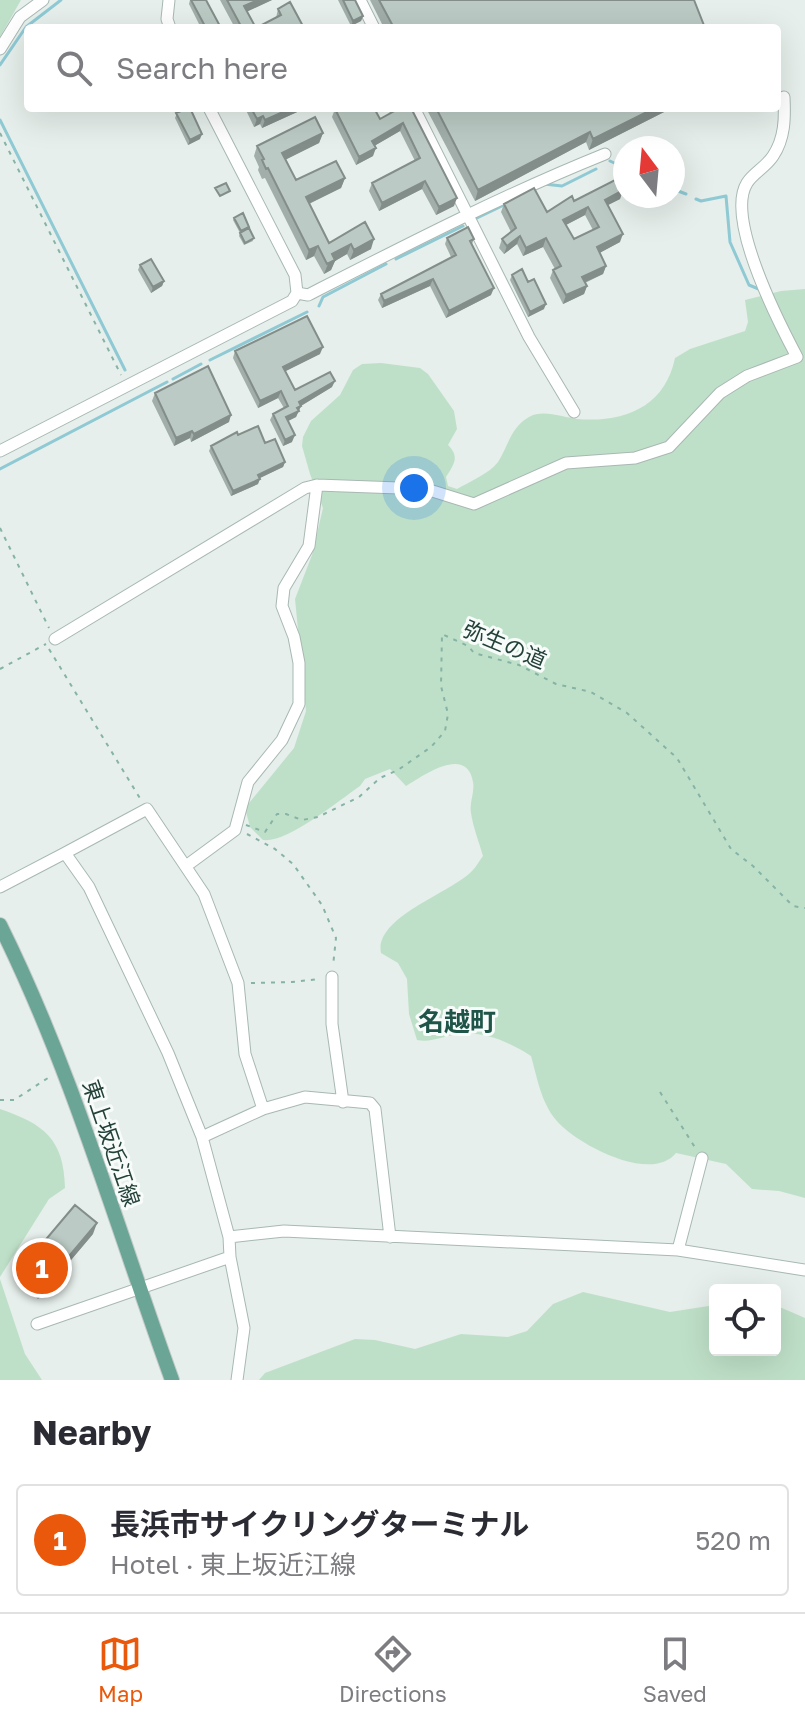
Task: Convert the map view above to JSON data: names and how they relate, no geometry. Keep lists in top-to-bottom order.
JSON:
{
  "streets": {
    "main road": ["東上坂近江線"],
    "path": ["弥生の道"]
  },
  "districts": ["名越町"],
  "north": "top",
  "page": {
    "search": "Search here",
    "pins": "1",
    "heading": "Nearby",
    "list": [
      {
        "mark": "1",
        "name": "長浜市サイクリングターミナル",
        "note": "Hotel · 東上坂近江線",
        "value": "520 m"
      }
    ],
    "nav": ["Map", "Directions", "Saved"]
  }
}
